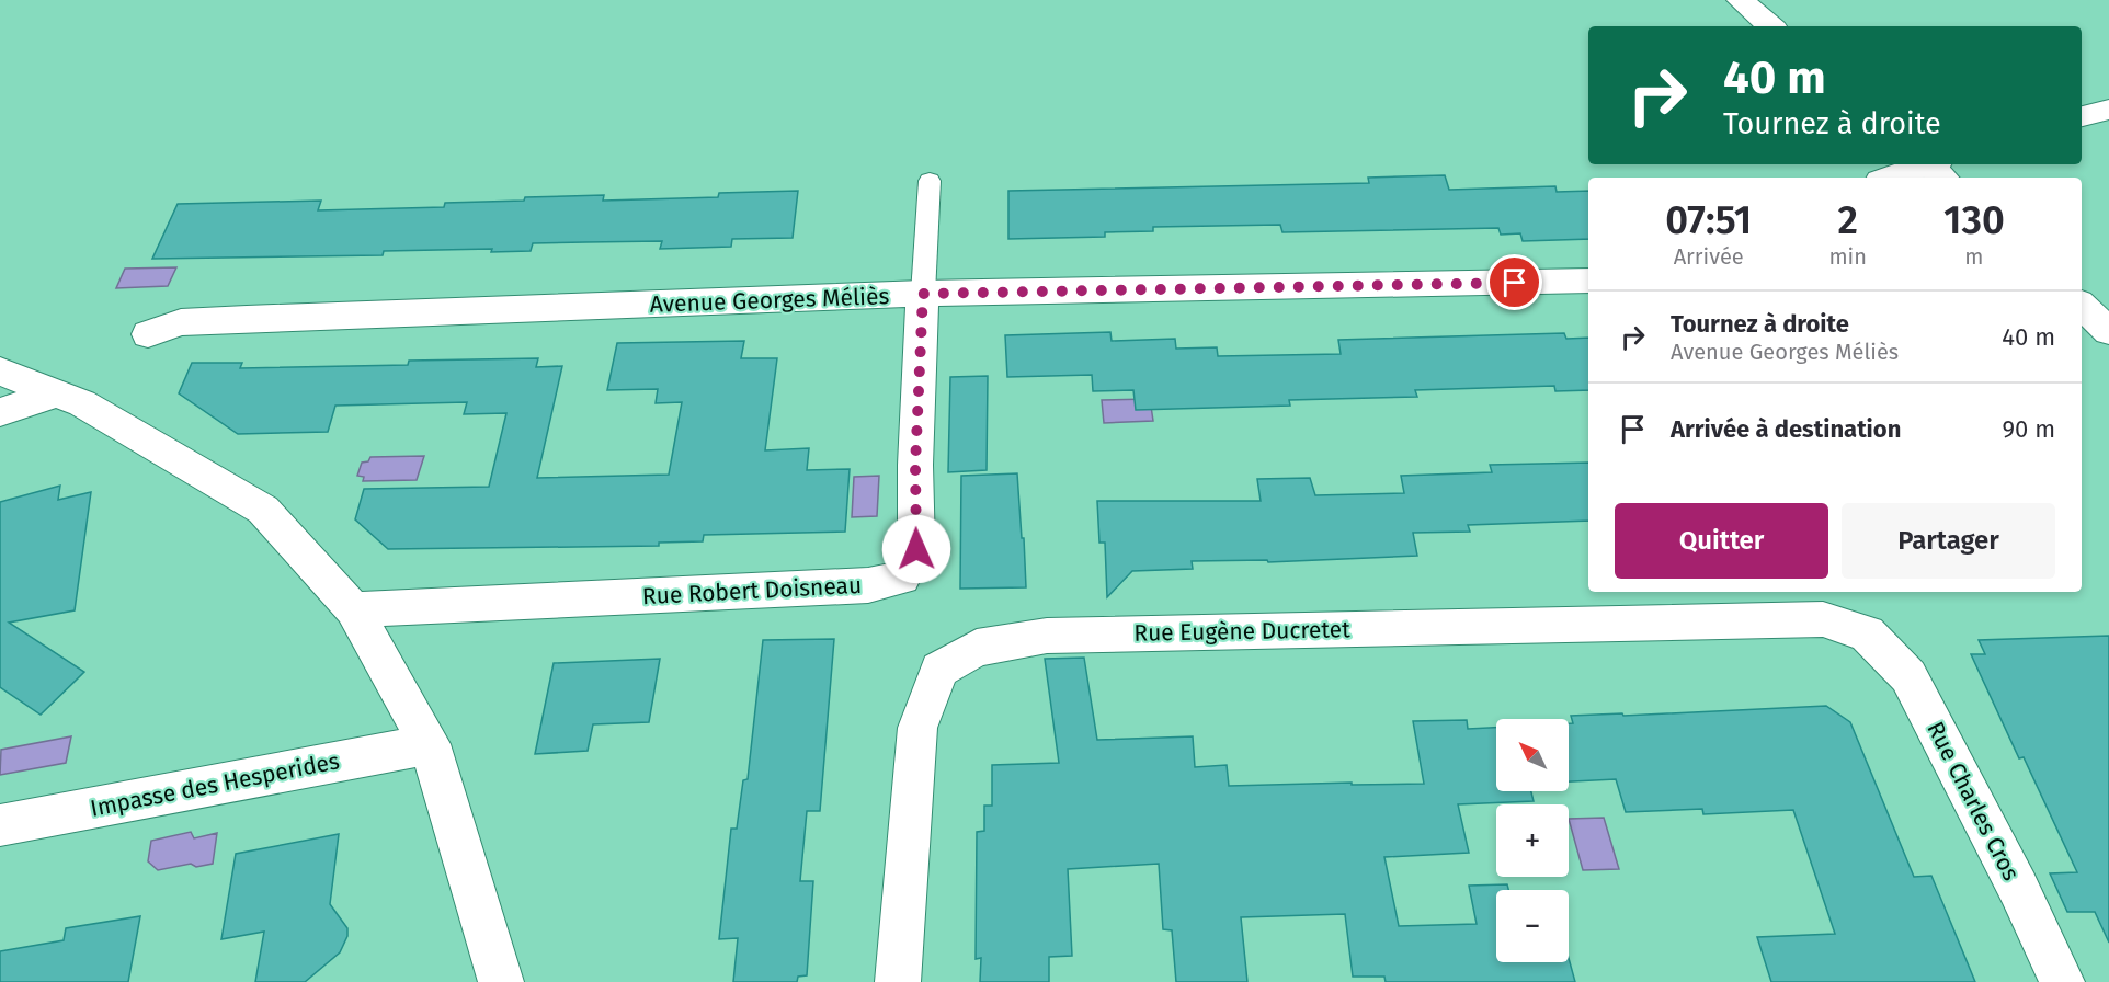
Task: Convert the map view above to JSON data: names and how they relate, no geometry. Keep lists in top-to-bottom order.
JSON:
{
  "streets": {
    "street": [
      "Avenue Georges Méliès",
      "Rue Robert Doisneau",
      "Rue Eugène Ducretet",
      "Impasse des Hesperides",
      "Rue Charles Cros"
    ]
  },
  "crossings": [
    ["Avenue Georges Méliès", "Rue Robert Doisneau"],
    ["Rue Eugène Ducretet", "Rue Charles Cros"]
  ],
  "north": "top left",
  "page": {
    "turn": ["40 m", "Tournez à droite"],
    "eta": [
      "07:51",
      "Arrivée",
      "2",
      "min",
      "130",
      "m"
    ],
    "list": [
      {
        "name": "Tournez à droite",
        "note": "Avenue Georges Méliès",
        "value": "40 m"
      },
      {
        "name": "Arrivée à destination",
        "value": "90 m"
      }
    ],
    "buttons": ["Quitter", "Partager"],
    "map_buttons": ["+", "−"]
  }
}
